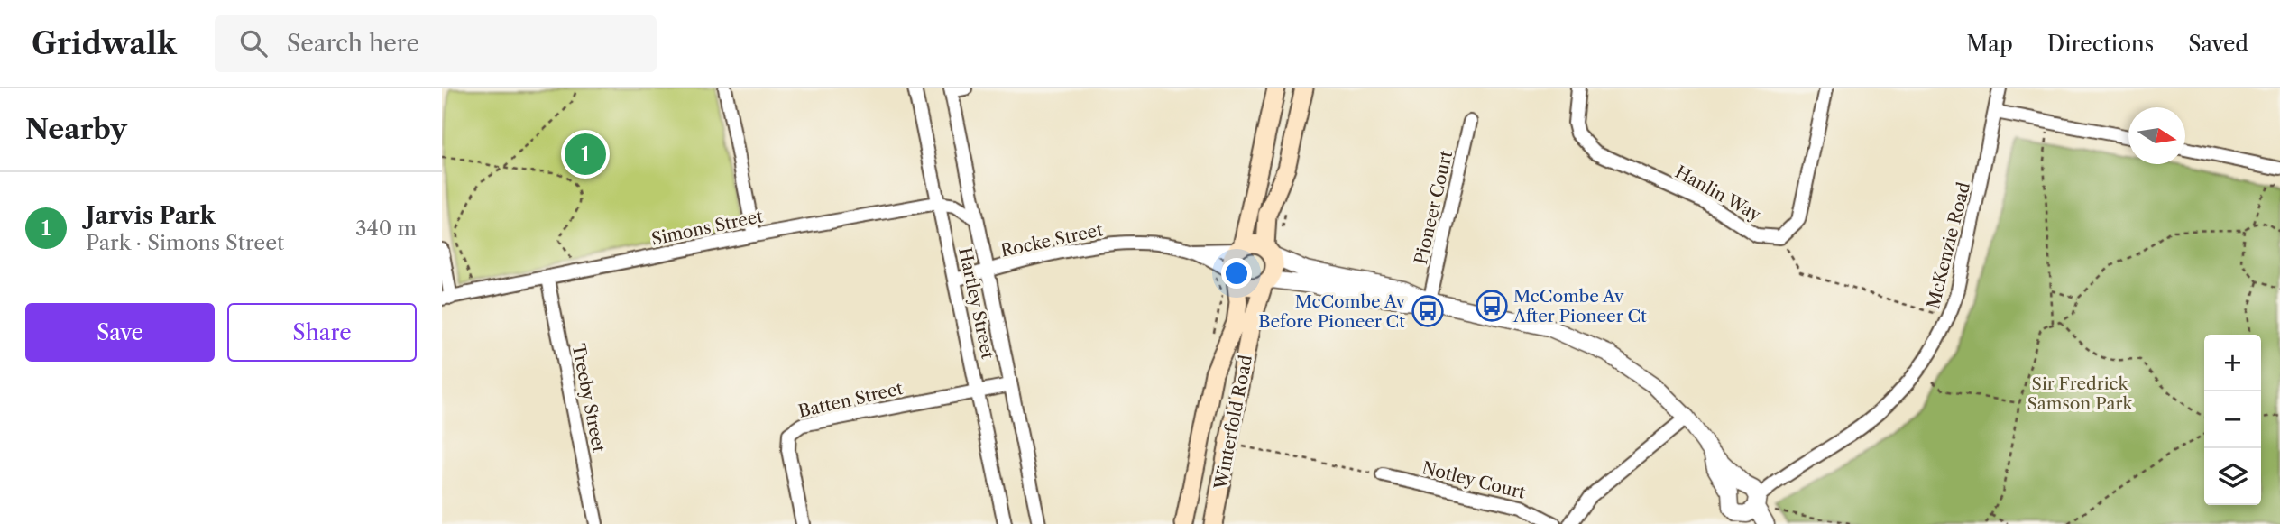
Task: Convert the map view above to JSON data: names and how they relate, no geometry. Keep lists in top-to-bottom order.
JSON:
{
  "streets": {
    "main road": ["Winterfold Road"],
    "street": [
      "Hanlin Way",
      "Pioneer Court",
      "Simons Street",
      "Rocke Street",
      "McKenzie Road",
      "Hartley Street",
      "Treeby Street",
      "Batten Street",
      "Notley Court"
    ]
  },
  "crossings": [
    ["Simons Street", "Hartley Street"],
    ["Simons Street", "Treeby Street"],
    ["Rocke Street", "Hartley Street"],
    ["Rocke Street", "Winterfold Road"],
    ["Hartley Street", "Batten Street"]
  ],
  "parks": ["Sir Fredrick Samson Park"],
  "places": {
    "bus stop": ["McCombe Av After Pioneer Ct", "McCombe Av Before Pioneer Ct"]
  },
  "north": "right",
  "page": {
    "header": "Gridwalk",
    "search": "Search here",
    "nav": ["Map", "Directions", "Saved"],
    "heading": "Nearby",
    "pins": "1",
    "list": [
      {
        "mark": "1",
        "name": "Jarvis Park",
        "note": "Park · Simons Street",
        "value": "340 m"
      }
    ],
    "buttons": ["Save", "Share"],
    "map_buttons": ["+", "−"]
  }
}
